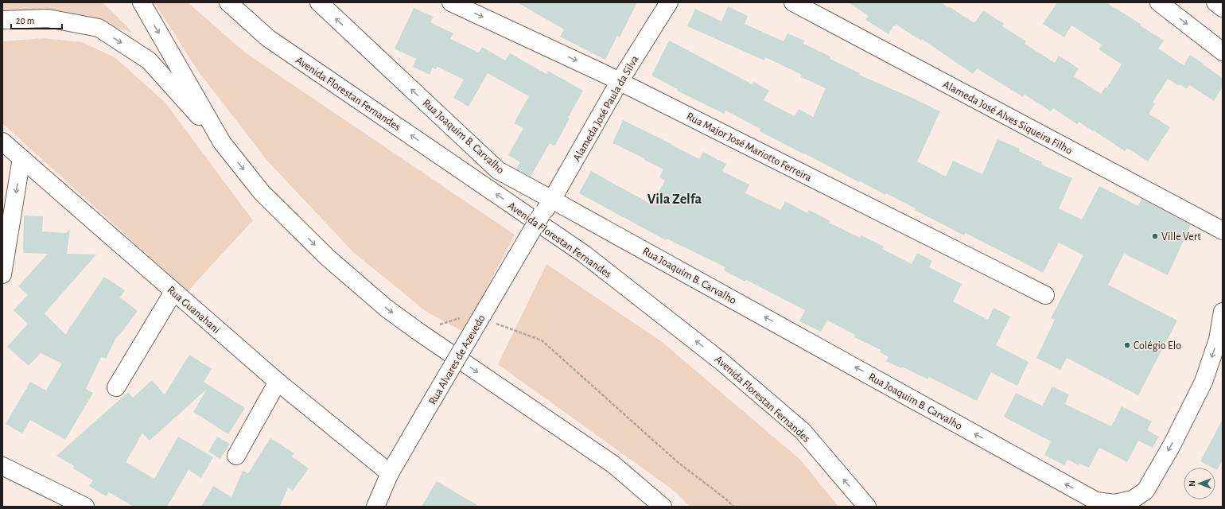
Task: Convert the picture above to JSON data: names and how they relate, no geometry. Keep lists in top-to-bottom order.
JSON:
{
  "streets": {
    "main road": [
      "Avenida Florestan Fernandes",
      "Alameda José Paula da Silva",
      "Alameda José Alves Siqueira Filho",
      "Rua Joaquim B. Carvalho",
      "Rua Major José Mariotto Ferreira",
      "Rua Guanahani",
      "Rua Alvares de Azevedo"
    ]
  },
  "crossings": [
    ["Alameda José Paula da Silva", "Rua Joaquim B. Carvalho"],
    ["Alameda José Paula da Silva", "Rua Major José Mariotto Ferreira"],
    ["Alameda José Paula da Silva", "Rua Alvares de Azevedo"],
    ["Rua Guanahani", "Rua Alvares de Azevedo"]
  ],
  "one_way": ["Rua Joaquim B. Carvalho"],
  "districts": ["Vila Zelfa"],
  "places": ["Ville Vert", "Colégio Elo"],
  "scale_bar": "20 m",
  "north": "left"
}
